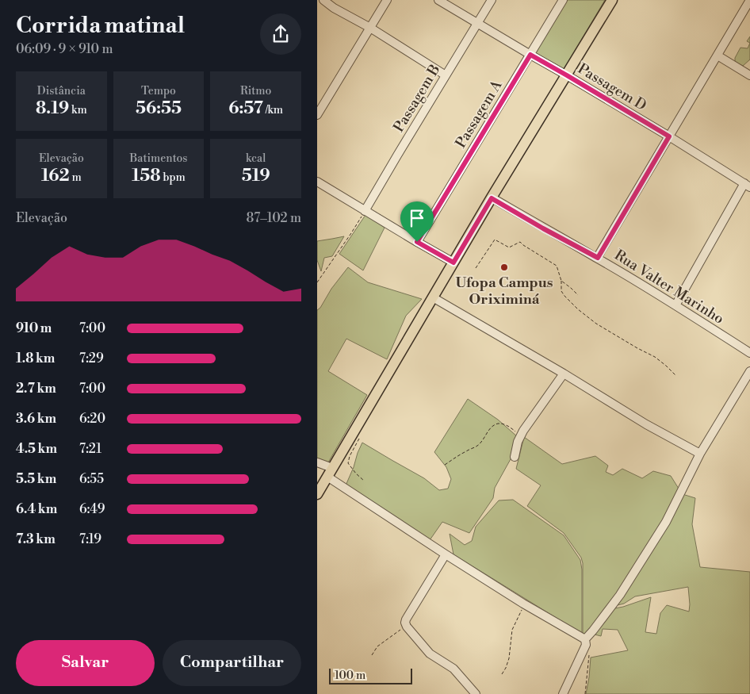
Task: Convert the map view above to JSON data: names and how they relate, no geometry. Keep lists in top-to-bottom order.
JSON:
{
  "streets": {
    "street": [
      "Passagem D",
      "Passagem B",
      "Passagem A",
      "Rua Valter Marinho"
    ]
  },
  "crossings": [
    ["Passagem D", "Passagem B"],
    ["Passagem D", "Passagem A"]
  ],
  "places": ["Ufopa Campus Oriximiná"],
  "scale_bar": "100 m",
  "page": {
    "heading": ["Corrida matinal", "06:09 · 9 × 910 m"],
    "stats": [
      ["Distância", "8.19 km"],
      ["Tempo", "56:55"],
      ["Ritmo", "6:57 /km"],
      ["Elevação", "162 m"],
      ["Batimentos", "158 bpm"],
      ["kcal", "519"]
    ],
    "chart": ["Elevação", "87–102 m"],
    "list": [
      {
        "name": "910 m",
        "note": "7:00"
      },
      {
        "name": "1.8 km",
        "note": "7:29"
      },
      {
        "name": "2.7 km",
        "note": "7:00"
      },
      {
        "name": "3.6 km",
        "note": "6:20"
      },
      {
        "name": "4.5 km",
        "note": "7:21"
      },
      {
        "name": "5.5 km",
        "note": "6:55"
      },
      {
        "name": "6.4 km",
        "note": "6:49"
      },
      {
        "name": "7.3 km",
        "note": "7:19"
      }
    ],
    "buttons": ["Salvar", "Compartilhar"],
    "scale": "100 m"
  }
}
